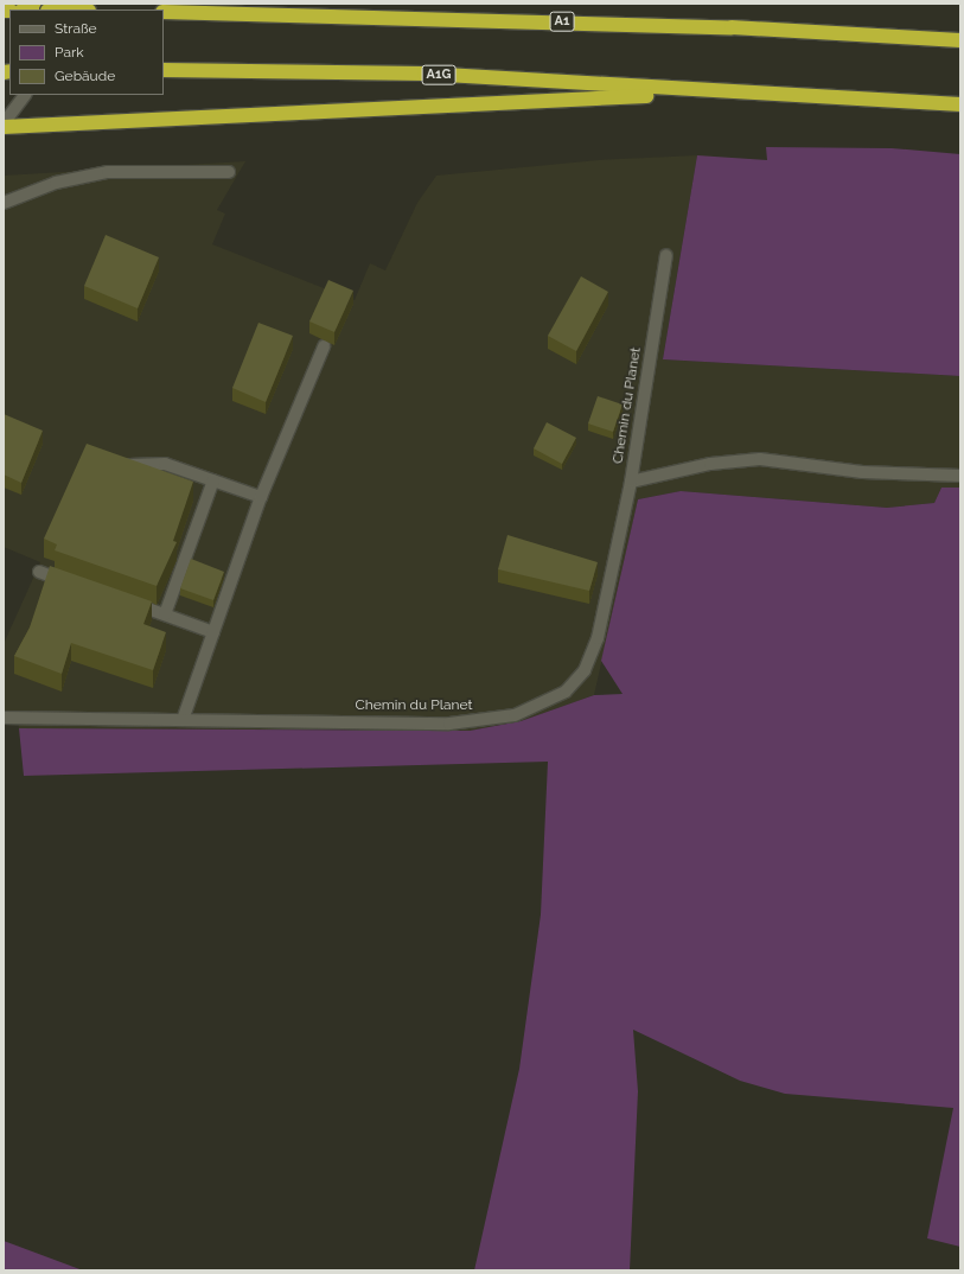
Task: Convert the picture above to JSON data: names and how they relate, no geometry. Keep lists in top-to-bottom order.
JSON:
{
  "streets": {
    "highway": ["A1", "A1G"],
    "street": ["Chemin du Planet"]
  },
  "legend": ["Straße", "Park", "Gebäude"]
}
